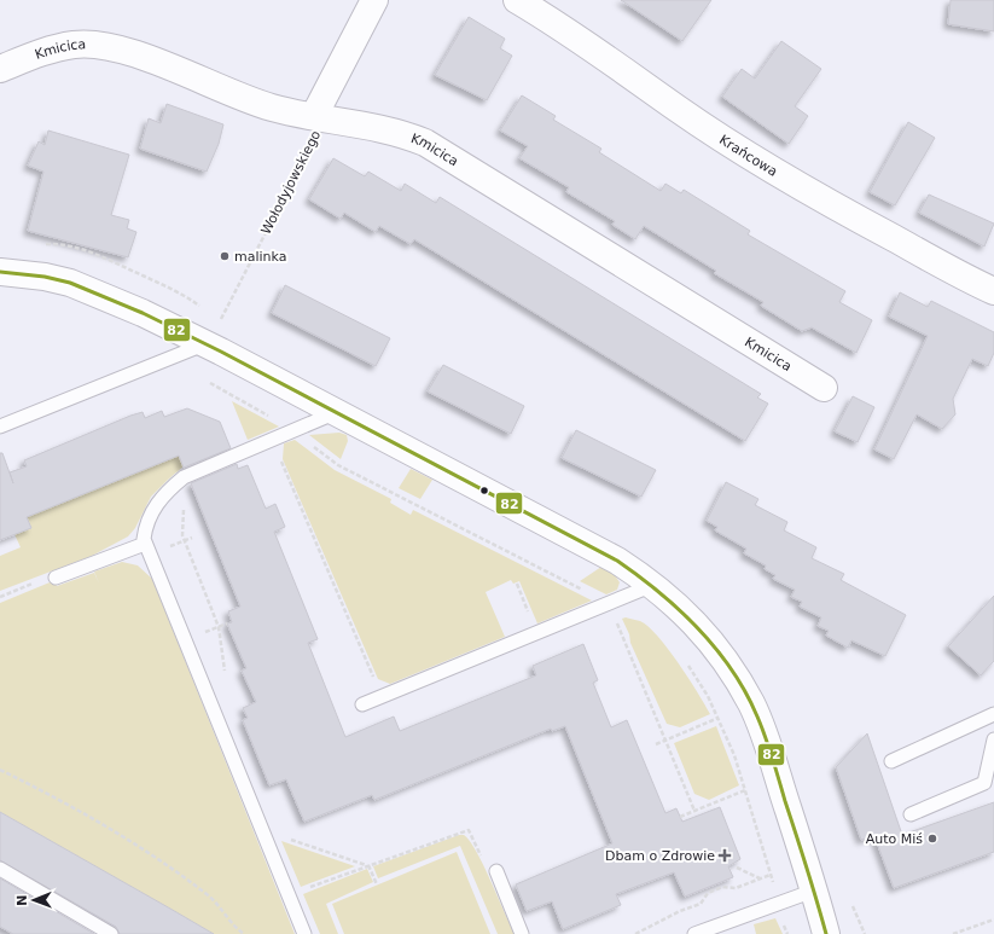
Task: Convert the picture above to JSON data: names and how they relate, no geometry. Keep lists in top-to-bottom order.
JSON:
{
  "streets": {
    "street": ["Kmicica", "Krańcowa", "Wołodyjowskiego"]
  },
  "crossings": [
    ["Kmicica", "Wołodyjowskiego"]
  ],
  "places": {
    "other": ["malinka", "Auto Miś"],
    "health": ["Dbam o Zdrowie"]
  },
  "lines": ["transit line 82"],
  "north": "left"
}
